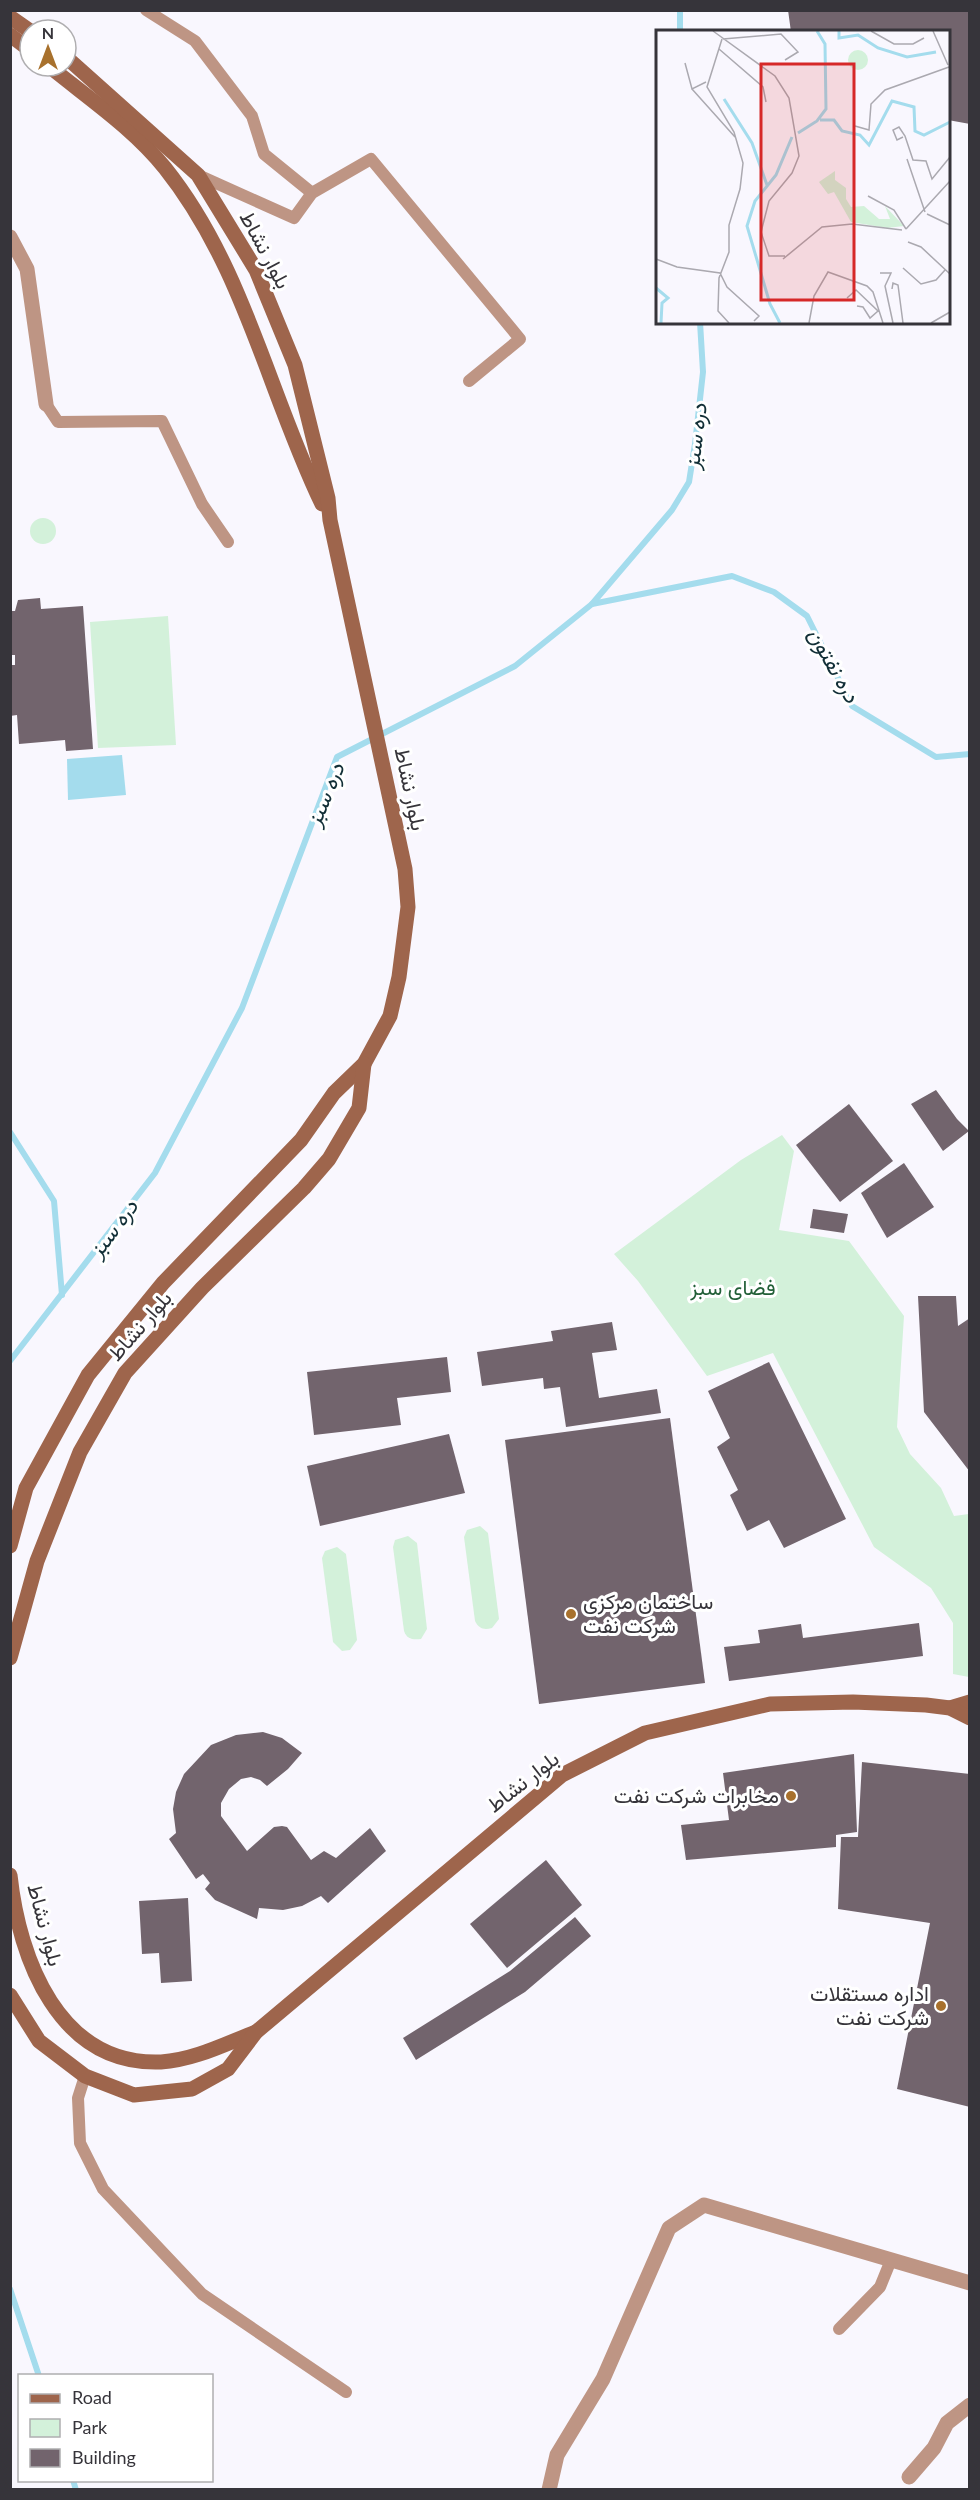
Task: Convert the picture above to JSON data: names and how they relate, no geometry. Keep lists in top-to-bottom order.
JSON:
{
  "streets": {
    "main road": ["بلوار نشاط"]
  },
  "water": ["دره سبز", "دره نفتون"],
  "parks": ["فضای سبز"],
  "places": ["ساختمان مرکزی شرکت نفت", "مخابرات شرکت نفت", "اداره مستقلات شرکت نفت"],
  "legend": ["Road", "Park", "Building"],
  "north": "top"
}
